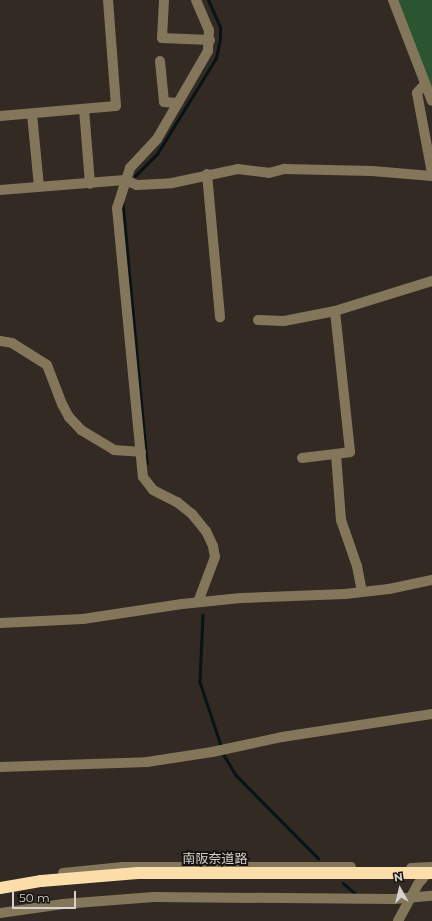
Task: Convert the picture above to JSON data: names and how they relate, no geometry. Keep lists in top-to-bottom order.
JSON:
{
  "streets": {
    "highway": ["南阪奈道路"]
  },
  "scale_bar": "50 m",
  "north": "top"
}
